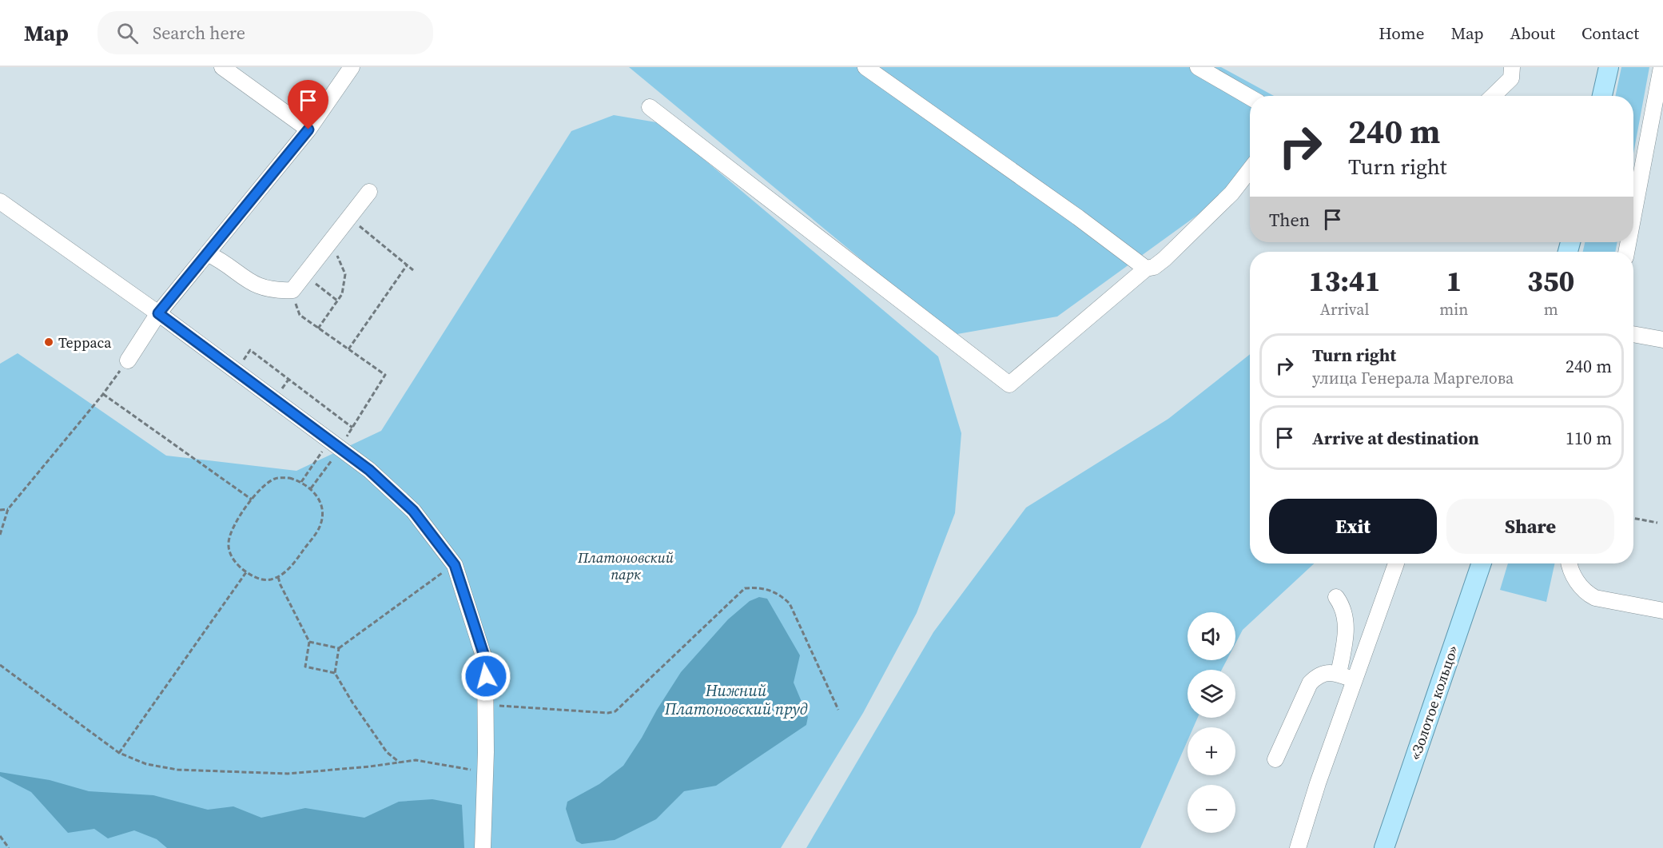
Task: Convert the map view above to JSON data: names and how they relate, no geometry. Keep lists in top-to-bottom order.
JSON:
{
  "streets": {
    "main road": ["«Золотое кольцо»"]
  },
  "water": ["Нижний Платоновский пруд"],
  "parks": ["Платоновский парк"],
  "places": ["Терраса"],
  "page": {
    "header": "Map",
    "search": "Search here",
    "nav": [
      "Home",
      "Map",
      "About",
      "Contact"
    ],
    "turn": ["240 m", "Turn right"],
    "then": "Then",
    "eta": [
      "13:41",
      "Arrival",
      "1",
      "min",
      "350",
      "m"
    ],
    "list": [
      {
        "name": "Turn right",
        "note": "улица Генерала Маргелова",
        "value": "240 m"
      },
      {
        "name": "Arrive at destination",
        "value": "110 m"
      }
    ],
    "buttons": ["Exit", "Share"],
    "map_buttons": ["+", "−"]
  }
}
